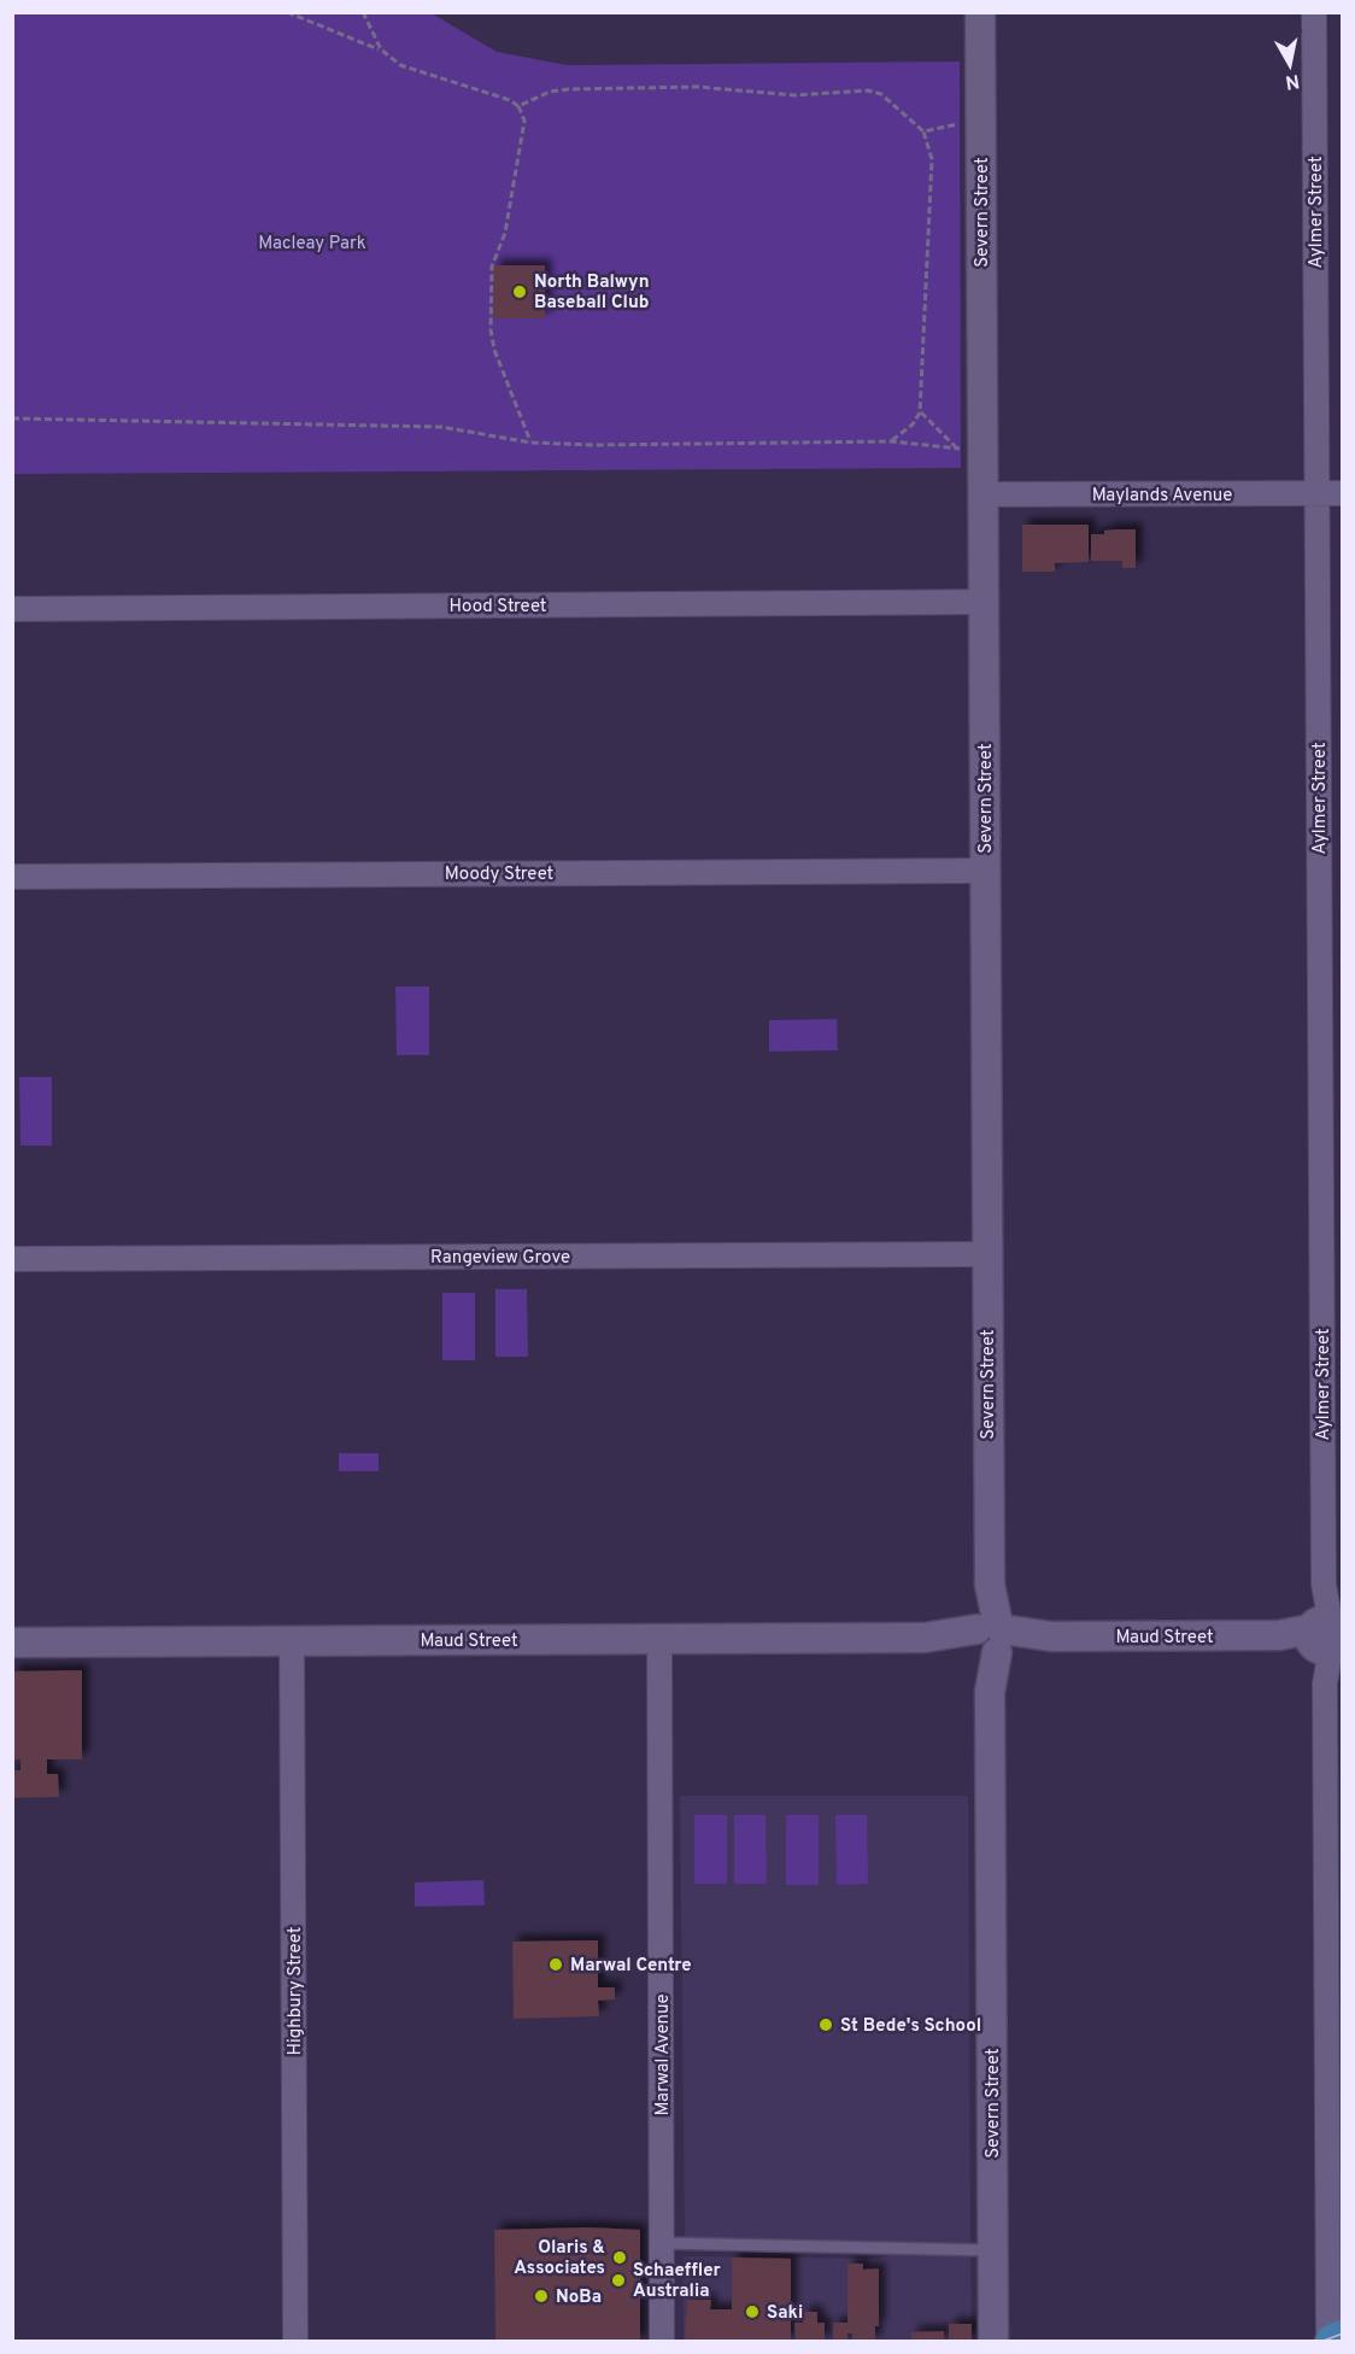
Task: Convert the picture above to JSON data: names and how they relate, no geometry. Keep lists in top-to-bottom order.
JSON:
{
  "streets": {
    "street": [
      "Severn Street",
      "Aylmer Street",
      "Maylands Avenue",
      "Hood Street",
      "Moody Street",
      "Rangeview Grove",
      "Maud Street",
      "Highbury Street",
      "Marwal Avenue"
    ]
  },
  "crossings": [
    ["Severn Street", "Maylands Avenue"],
    ["Severn Street", "Hood Street"],
    ["Severn Street", "Moody Street"],
    ["Severn Street", "Rangeview Grove"],
    ["Severn Street", "Maud Street"],
    ["Aylmer Street", "Maylands Avenue"],
    ["Aylmer Street", "Maud Street"],
    ["Maud Street", "Highbury Street"],
    ["Maud Street", "Marwal Avenue"]
  ],
  "parks": ["Macleay Park"],
  "places": [
    "North Balwyn Baseball Club",
    "Marwal Centre",
    "St Bede's School",
    "Olaris & Associates",
    "Schaeffler Australia",
    "NoBa",
    "Saki"
  ],
  "north": "bottom"
}
